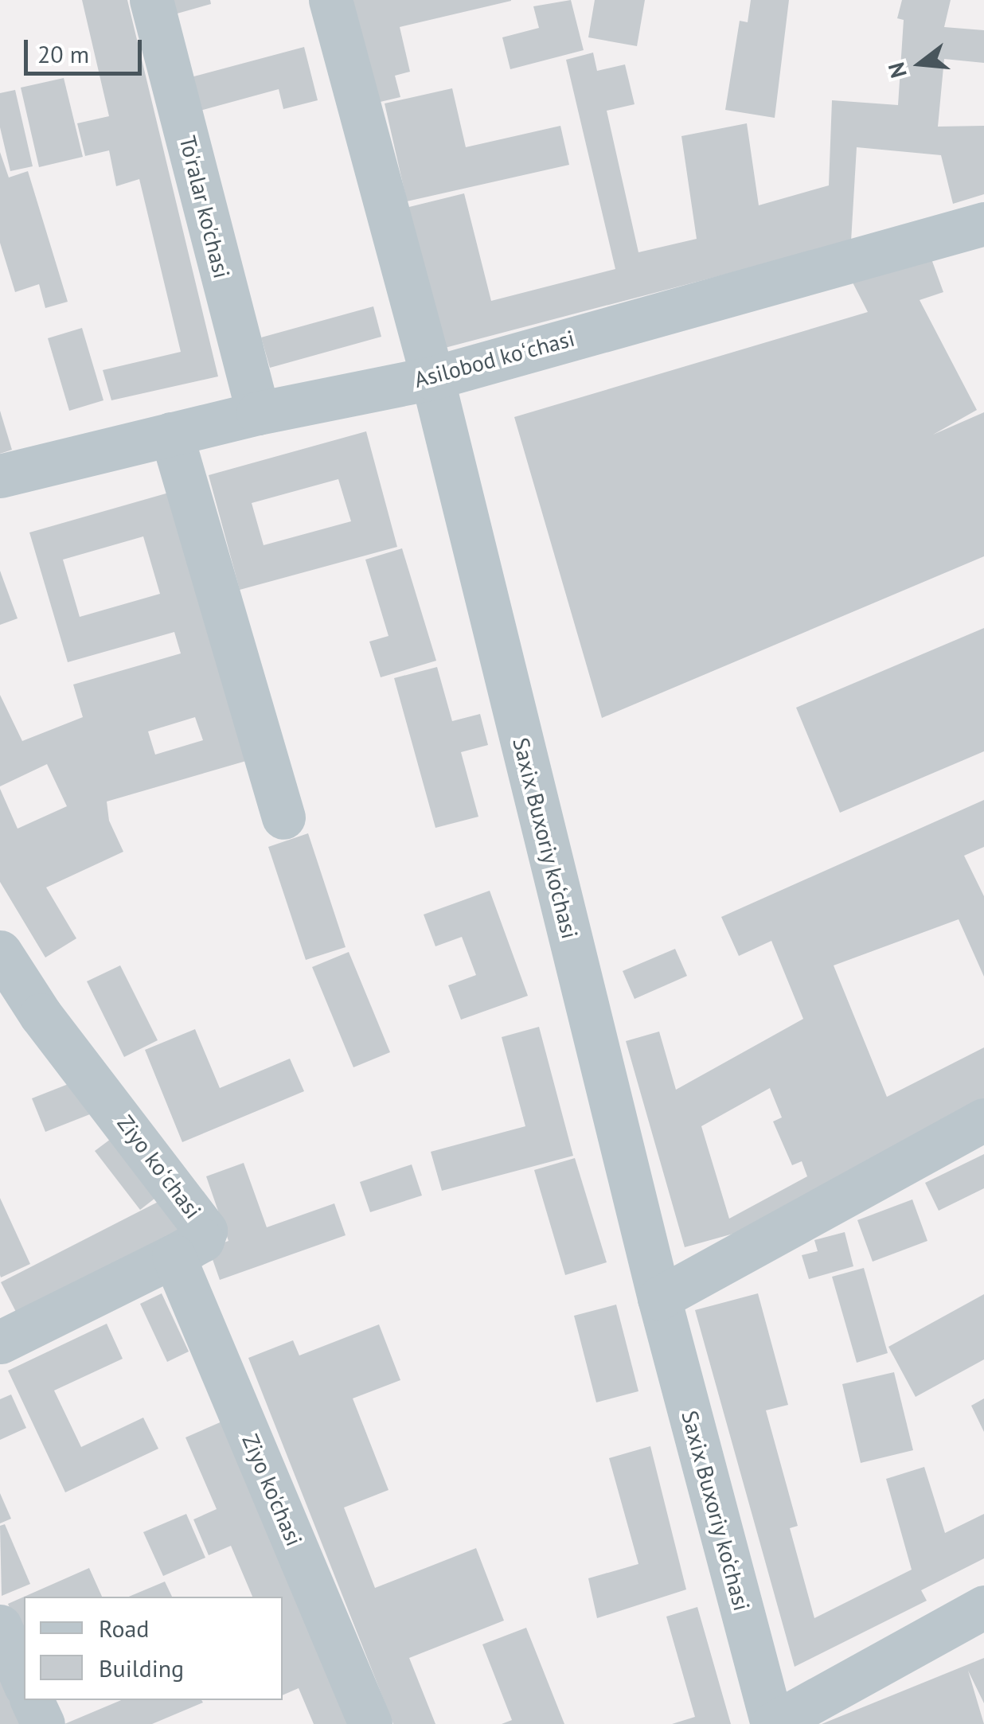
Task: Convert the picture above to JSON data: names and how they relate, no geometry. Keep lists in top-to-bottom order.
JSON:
{
  "streets": {
    "street": [
      "To'ralar ko'chasi",
      "Asilobod koʻchasi",
      "Saxix Buxoriy ko‘chasi",
      "Ziyo koʻchasi",
      "Ziyo ko'chasi"
    ]
  },
  "crossings": [
    ["To'ralar ko'chasi", "Asilobod koʻchasi"],
    ["Asilobod koʻchasi", "Saxix Buxoriy ko‘chasi"],
    ["Ziyo koʻchasi", "Ziyo ko'chasi"]
  ],
  "legend": ["Road", "Building"],
  "scale_bar": "20 m",
  "north": "left"
}
